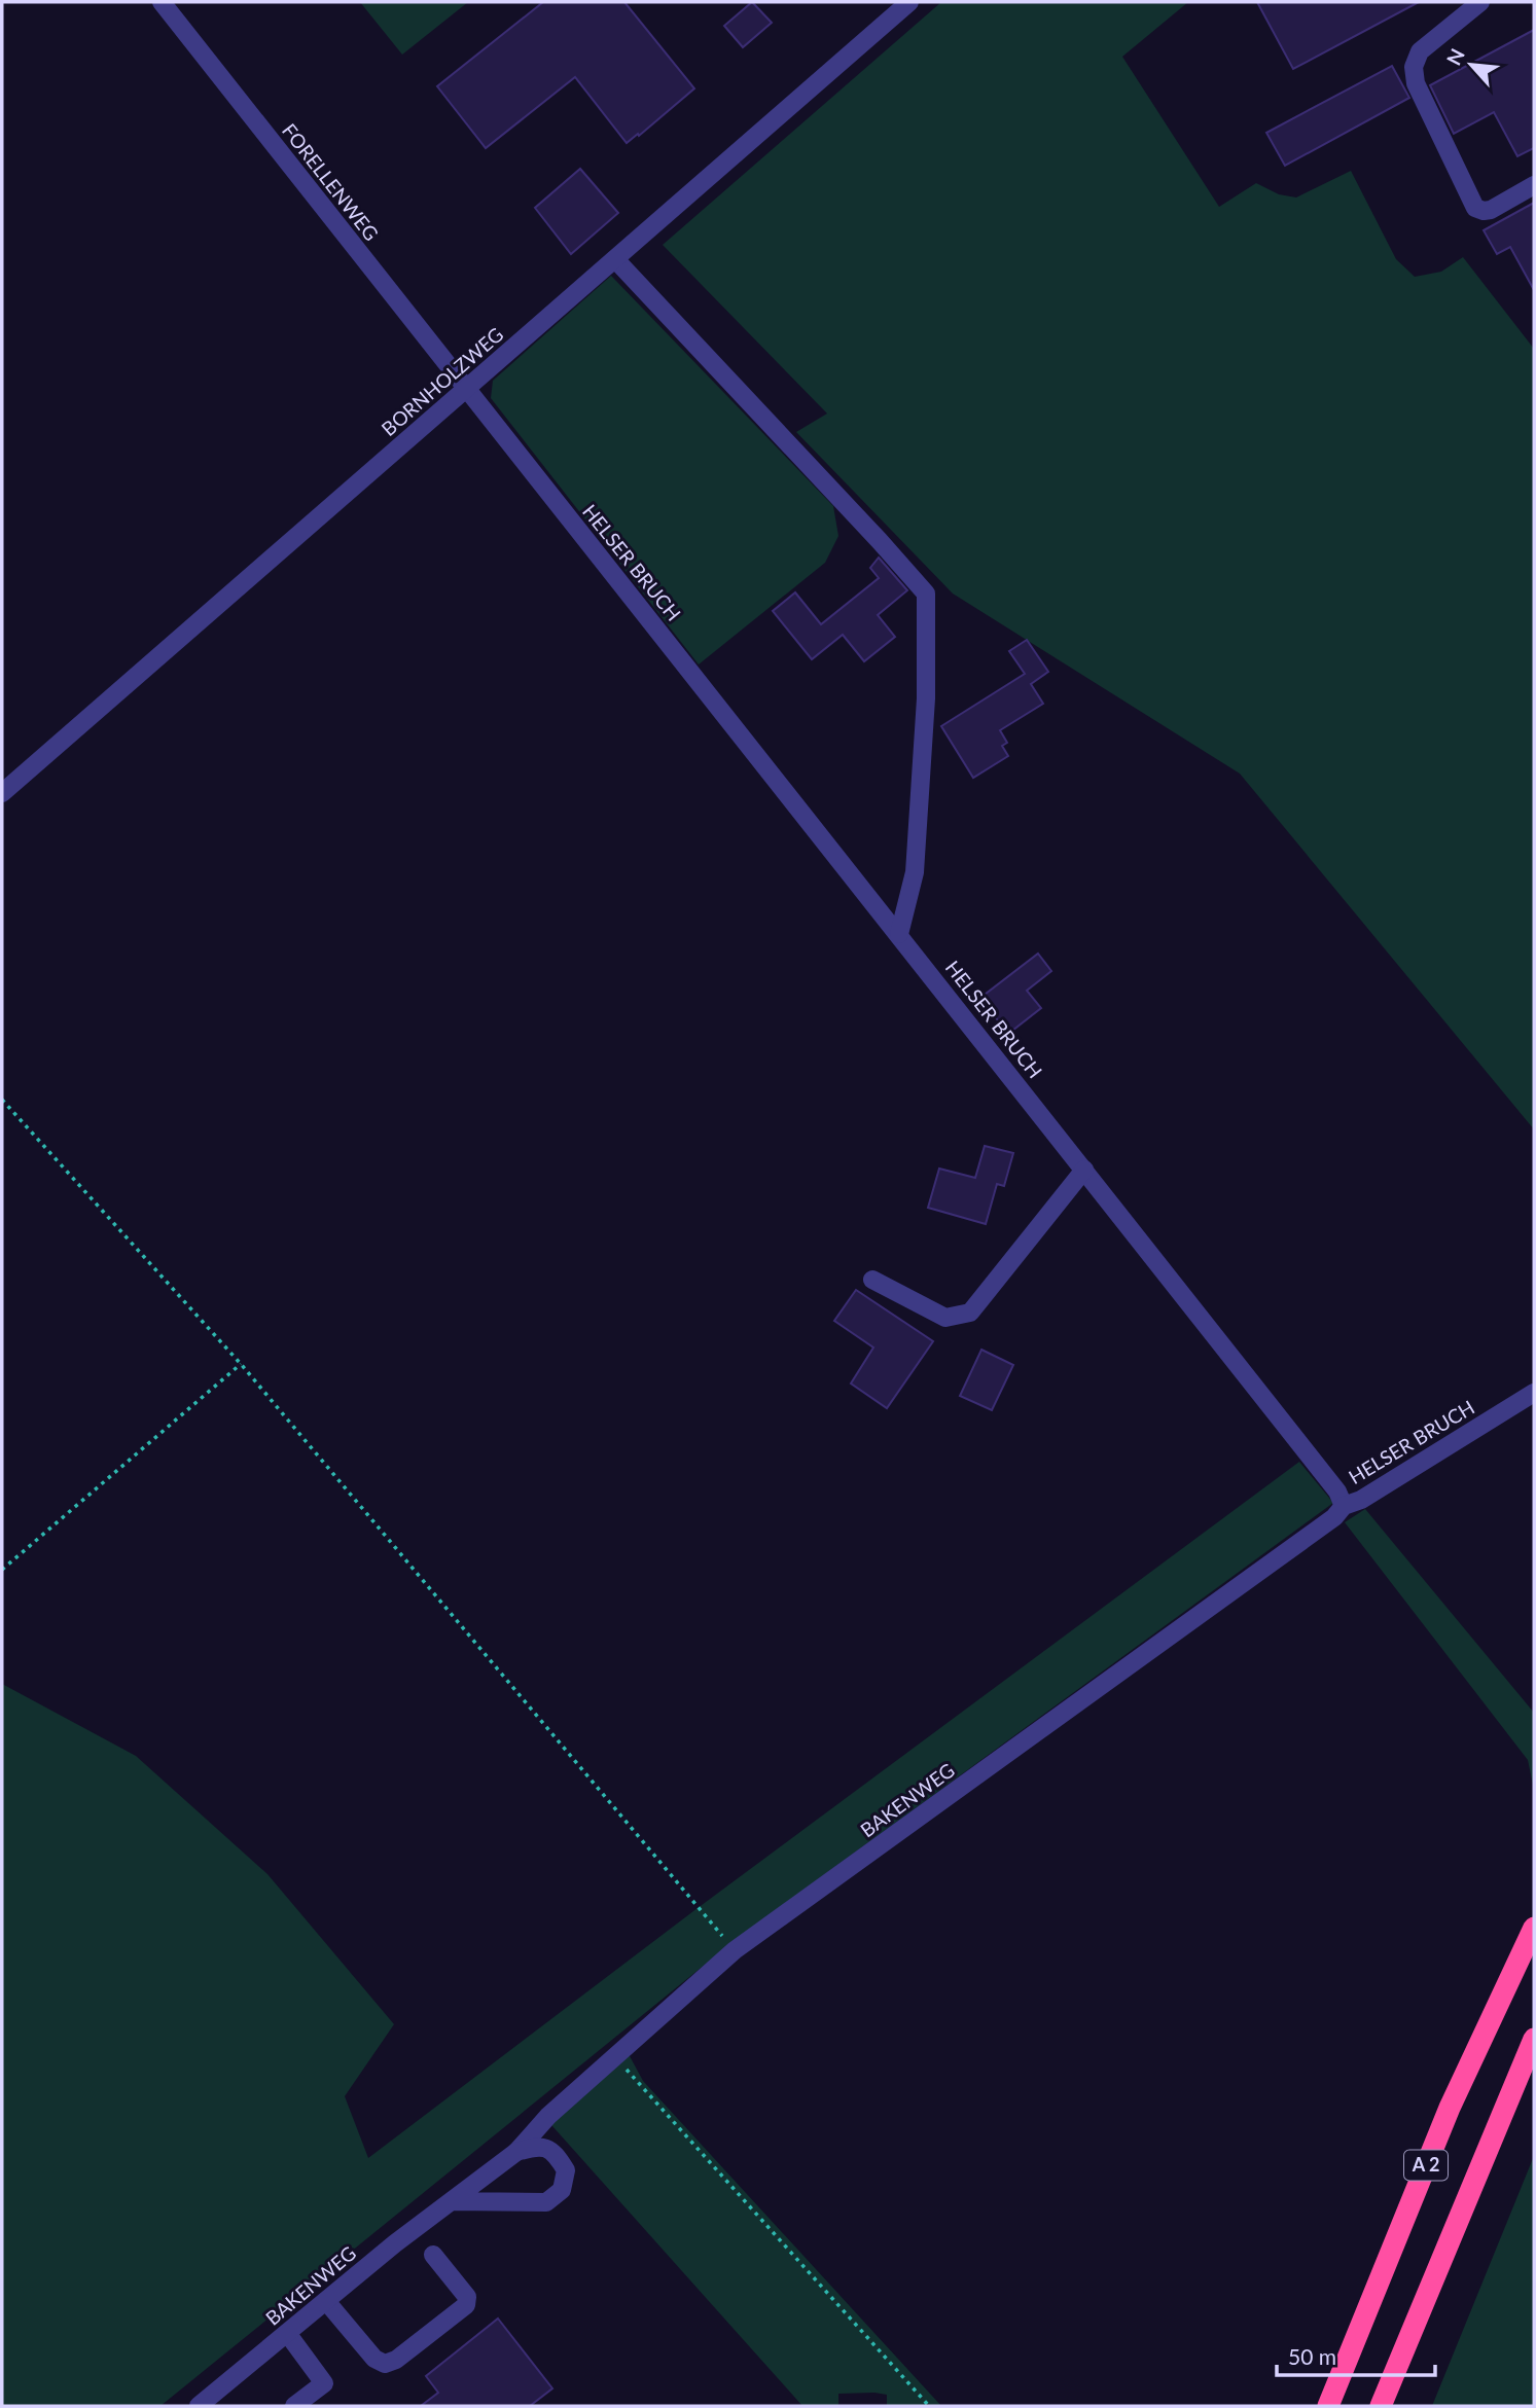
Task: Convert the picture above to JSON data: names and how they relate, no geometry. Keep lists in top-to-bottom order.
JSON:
{
  "streets": {
    "highway": ["A 2"],
    "street": [
      "FORELLENWEG",
      "BORNHOLZWEG",
      "HELSER BRUCH",
      "BAKENWEG"
    ]
  },
  "crossings": [
    ["FORELLENWEG", "BORNHOLZWEG"],
    ["FORELLENWEG", "HELSER BRUCH"],
    ["BORNHOLZWEG", "HELSER BRUCH"],
    ["HELSER BRUCH", "BAKENWEG"]
  ],
  "scale_bar": "50 m",
  "north": "top left"
}
